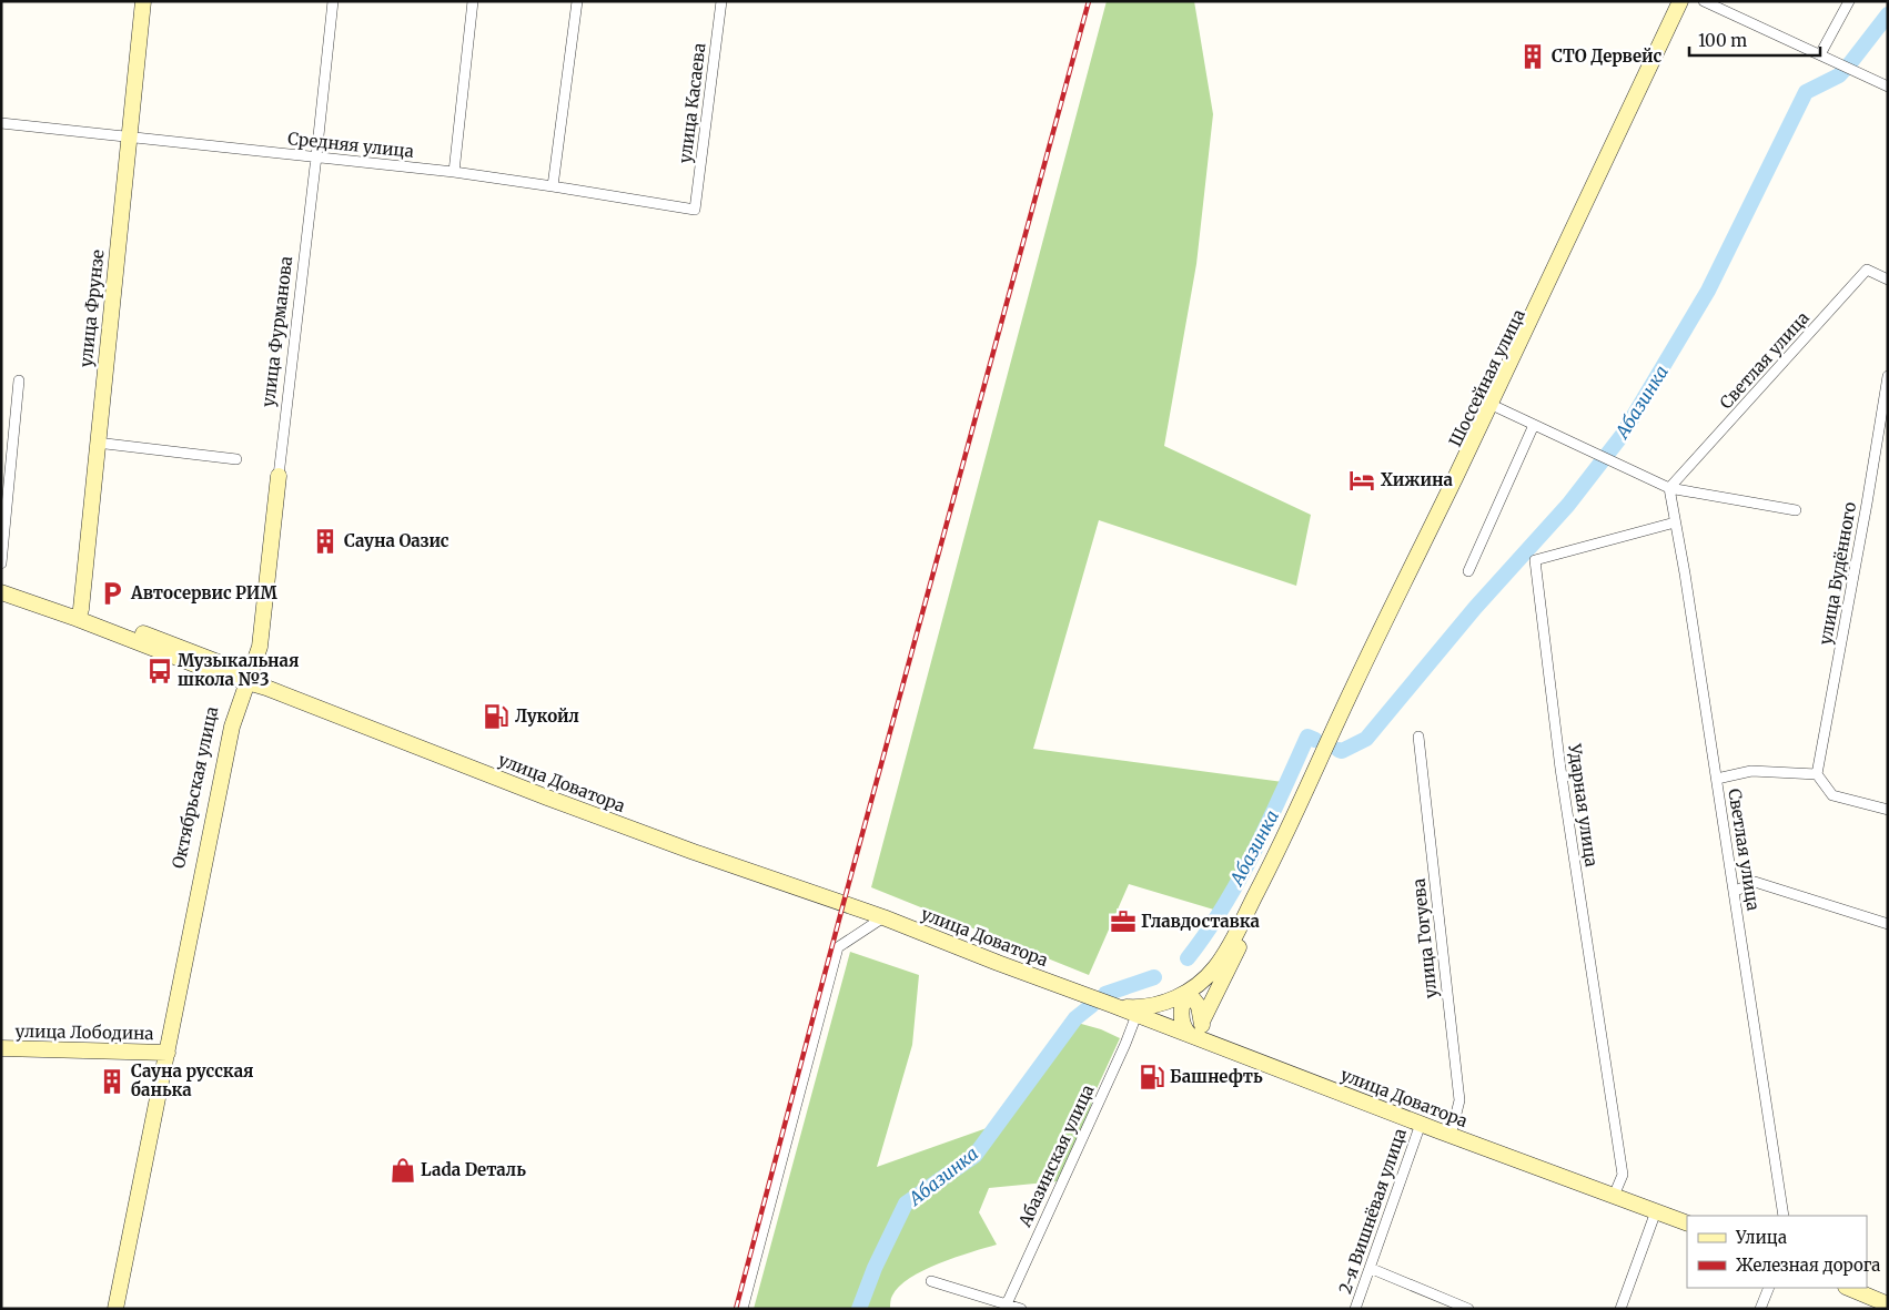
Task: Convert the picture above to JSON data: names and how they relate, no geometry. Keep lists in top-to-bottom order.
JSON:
{
  "streets": {
    "main road": [
      "улица Фрунзе",
      "улица Фурманова",
      "Шоссейная улица",
      "улица Доватора",
      "Октябрьская улица",
      "улица Лободина"
    ],
    "street": [
      "улица Касаева",
      "Средняя улица",
      "Светлая улица",
      "улица Будённого",
      "Ударная улица",
      "улица Гогуева",
      "Абазинская улица",
      "2-я Вишнёвая улица"
    ]
  },
  "crossings": [
    ["улица Касаева", "Средняя улица"],
    ["Средняя улица", "улица Фрунзе"],
    ["Средняя улица", "улица Фурманова"],
    ["улица Фрунзе", "улица Доватора"],
    ["улица Фурманова", "улица Доватора"],
    ["улица Фурманова", "Октябрьская улица"],
    ["Светлая улица", "Ударная улица"],
    ["улица Доватора", "Октябрьская улица"],
    ["улица Доватора", "Ударная улица"],
    ["улица Доватора", "улица Гогуева"],
    ["улица Доватора", "Абазинская улица"],
    ["улица Доватора", "2-я Вишнёвая улица"],
    ["Октябрьская улица", "улица Лободина"]
  ],
  "water": ["Абазинка"],
  "places": {
    "building": ["СТО Дервейс", "Сауна Оазис", "Сауна русская банька"],
    "hotel": ["Хижина"],
    "parking": ["Автосервис РИМ"],
    "bus stop": ["Музыкальная школа №3"],
    "fuel station": ["Лукойл", "Башнефть"],
    "office": ["Главдоставка"],
    "shop": ["Lada Dеталь"]
  },
  "legend": ["Улица", "Железная дорога"],
  "scale_bar": "100 m"
}
